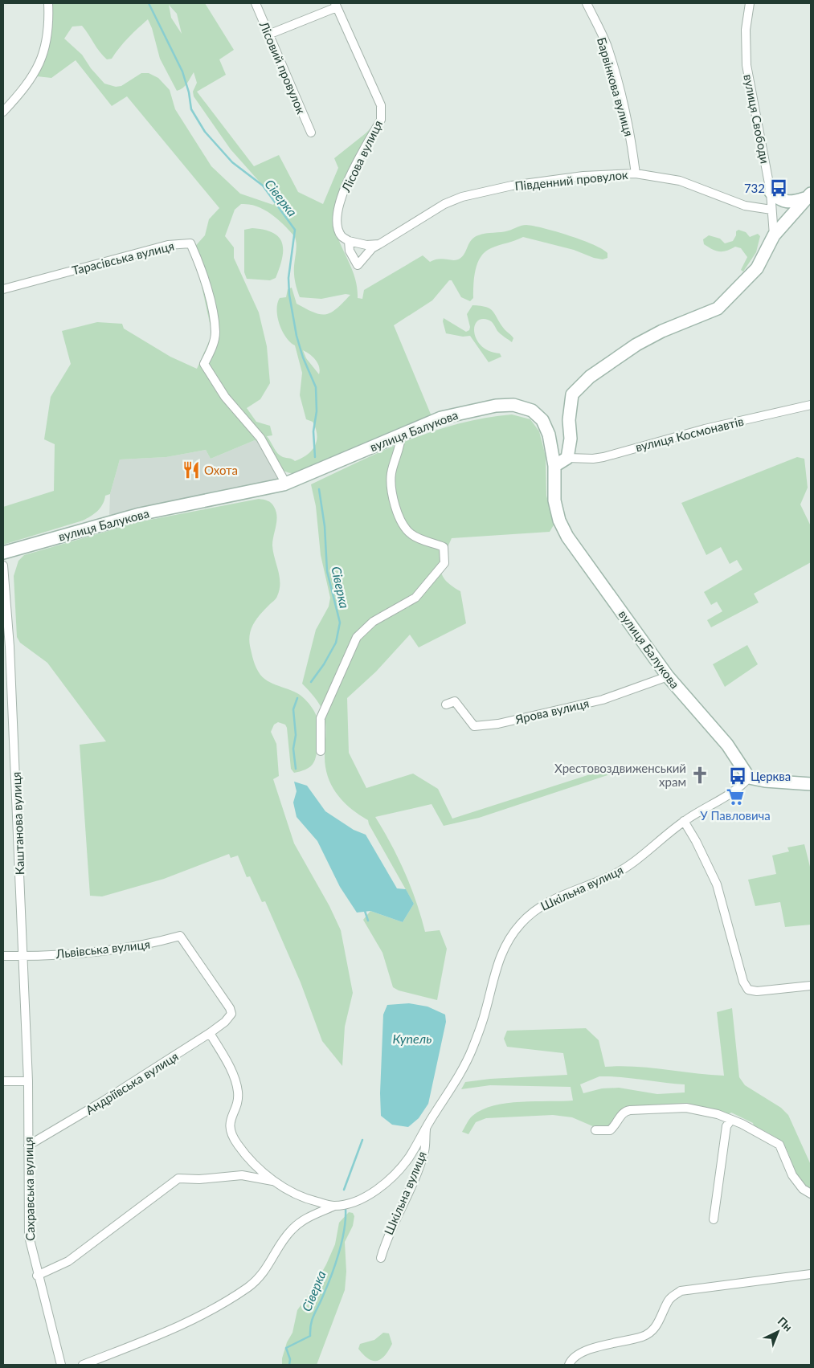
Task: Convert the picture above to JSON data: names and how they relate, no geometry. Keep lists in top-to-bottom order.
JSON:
{
  "streets": {
    "main road": ["вулиця Балукова"],
    "street": [
      "Лісовий провулок",
      "Барвінкова вулиця",
      "вулиця Свободи",
      "Лісова вулиця",
      "Південний провулок",
      "Тарасівська вулиця",
      "вулиця Космонавтів",
      "Ярова вулиця",
      "Каштанова вулиця",
      "Шкільна вулиця",
      "Львівська вулиця",
      "Андріївська вулиця",
      "Сахравська вулиця"
    ]
  },
  "crossings": [
    ["Барвінкова вулиця", "Південний провулок"],
    ["вулиця Свободи", "Південний провулок"],
    ["Лісова вулиця", "Південний провулок"],
    ["Тарасівська вулиця", "вулиця Балукова"],
    ["вулиця Балукова", "Ярова вулиця"],
    ["вулиця Балукова", "Шкільна вулиця"],
    ["Каштанова вулиця", "Львівська вулиця"],
    ["Каштанова вулиця", "Сахравська вулиця"],
    ["Шкільна вулиця", "Андріївська вулиця"],
    ["Львівська вулиця", "Андріївська вулиця"],
    ["Андріївська вулиця", "Сахравська вулиця"]
  ],
  "water": ["Сіверка", "Купель"],
  "places": {
    "bus stop": ["732", "Церква"],
    "restaurant": ["Охота"],
    "church": ["Хрестовоздвиженський храм"],
    "supermarket": ["У Павловича"]
  },
  "north": "top right"
}
